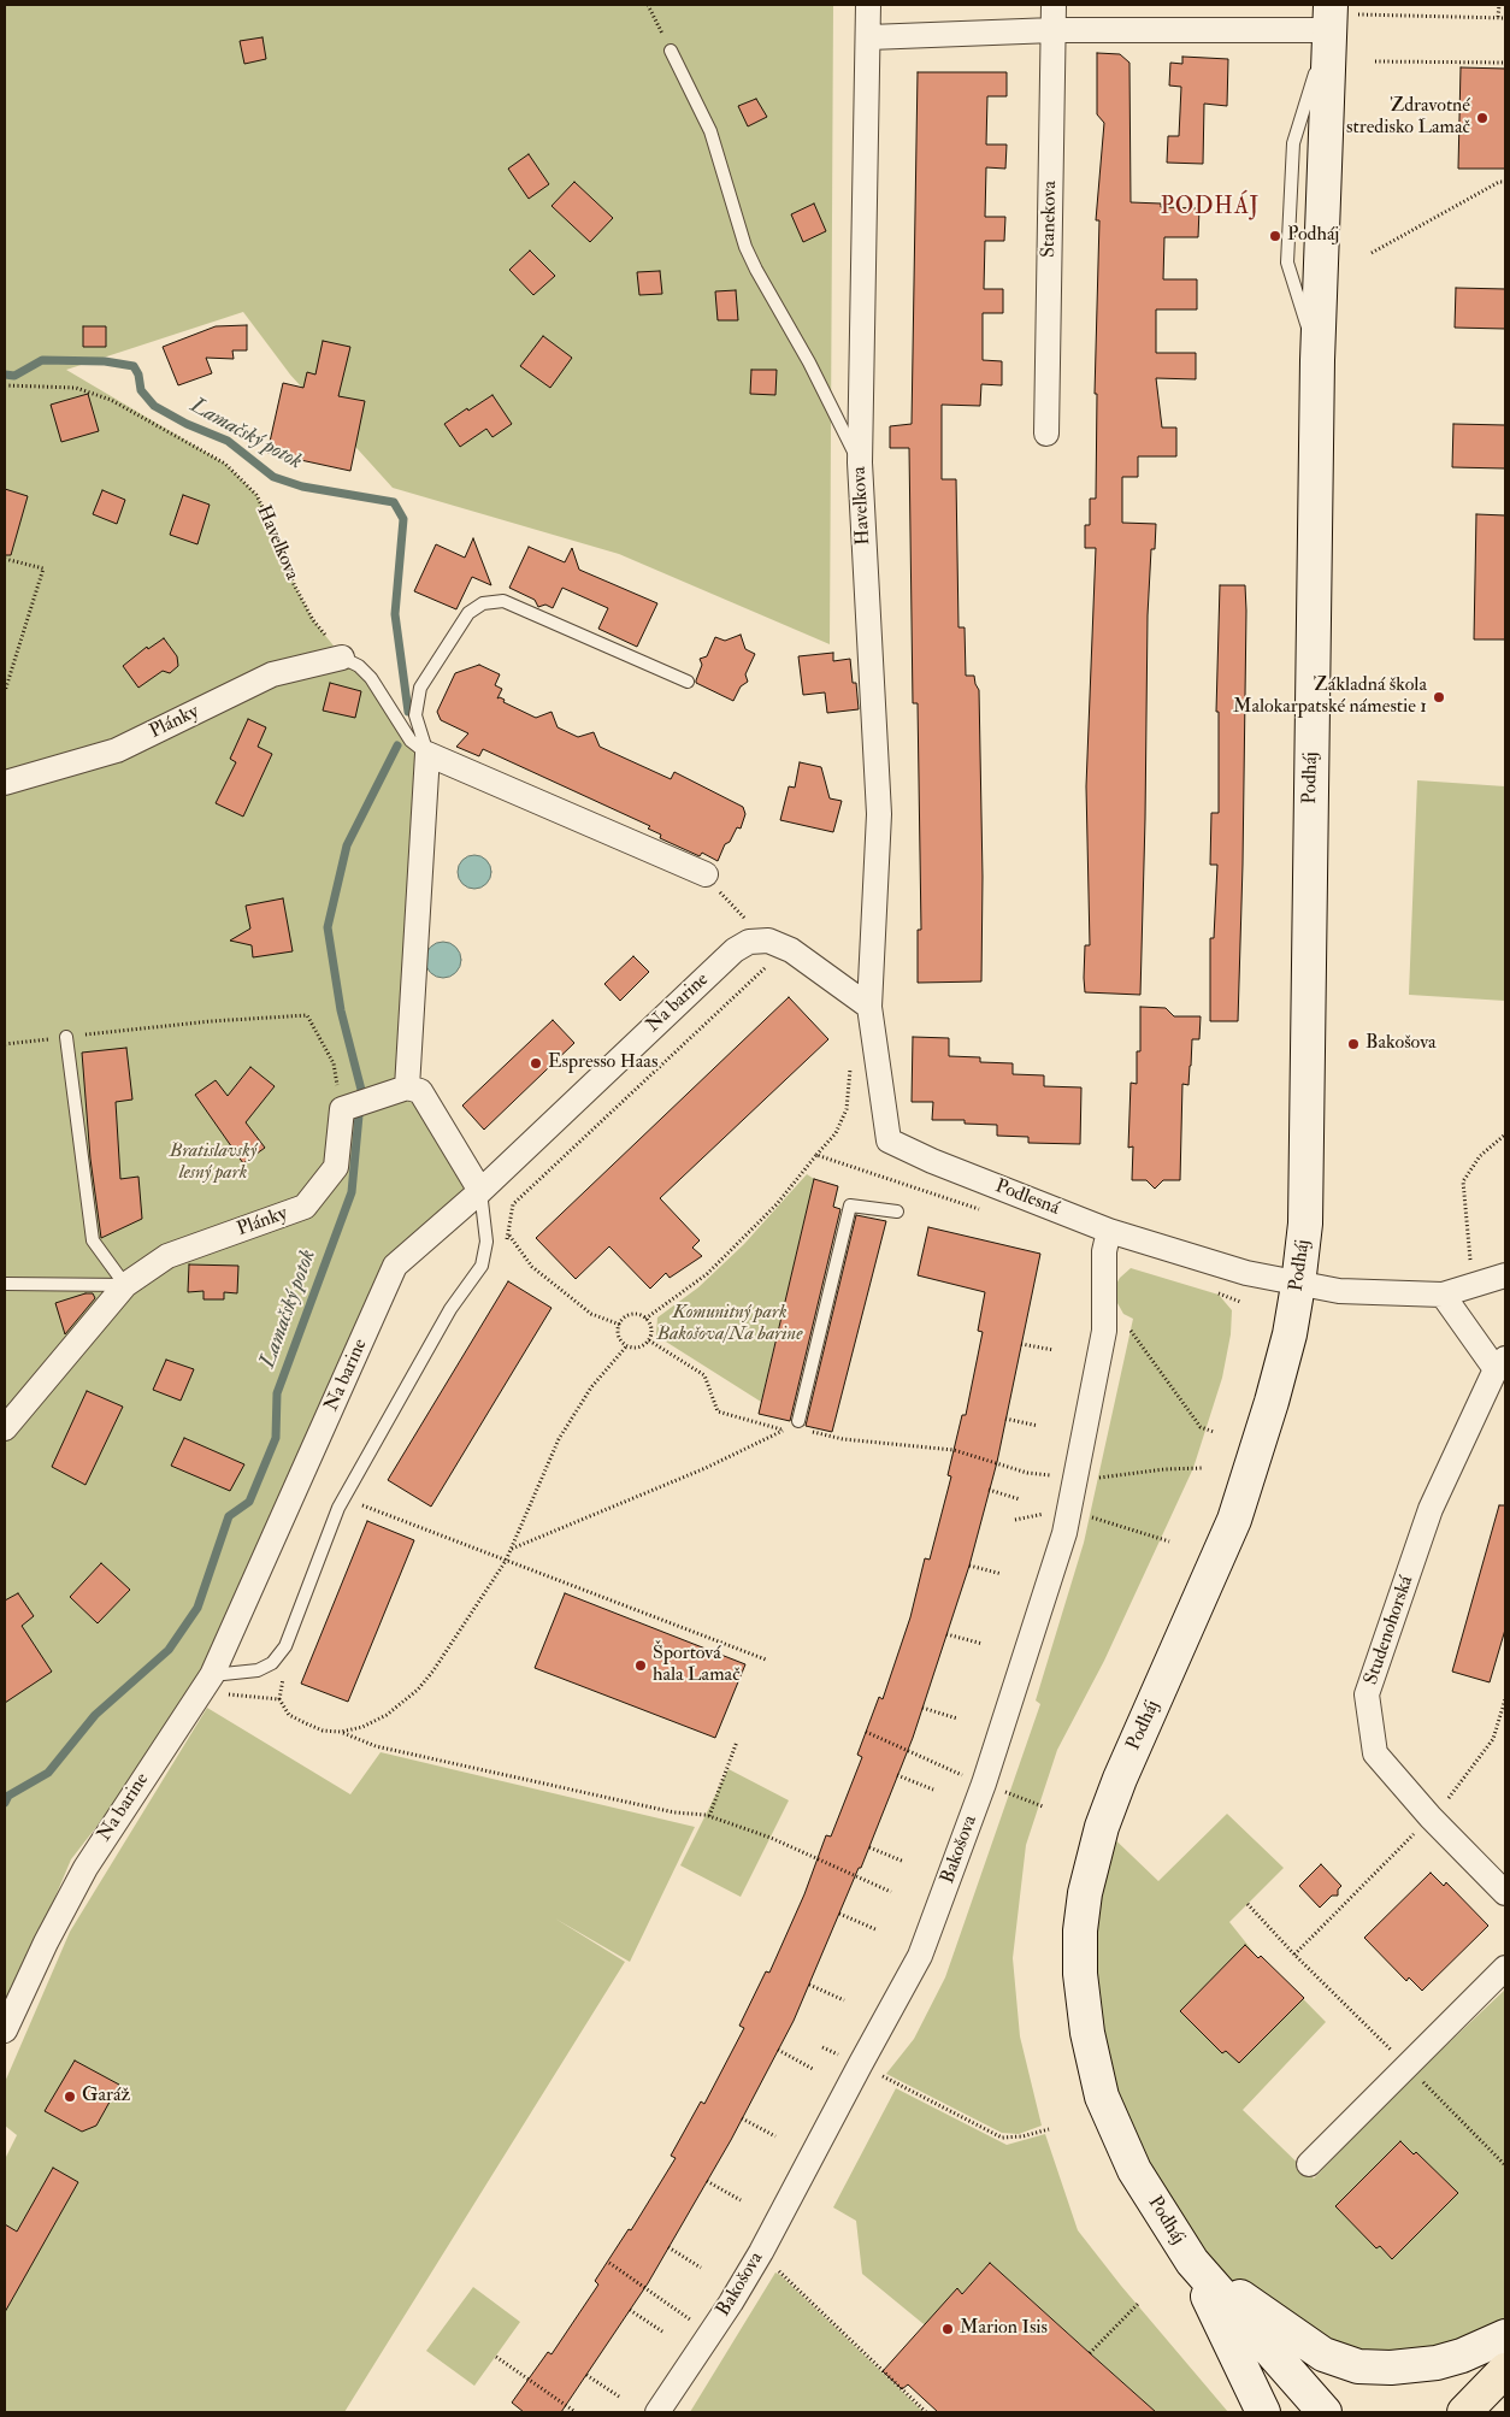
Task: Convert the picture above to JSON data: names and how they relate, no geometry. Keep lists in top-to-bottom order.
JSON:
{
  "streets": {
    "street": [
      "Stanekova",
      "Havelkova",
      "Plánky",
      "Podháj",
      "Na barine",
      "Podlesná",
      "Studenohorská",
      "Bakošova"
    ]
  },
  "crossings": [
    ["Havelkova", "Plánky"],
    ["Havelkova", "Na barine"],
    ["Havelkova", "Podlesná"],
    ["Podháj", "Podlesná"],
    ["Na barine", "Podlesná"],
    ["Podlesná", "Bakošova"]
  ],
  "districts": ["PODHÁJ"],
  "water": ["Lamačský potok"],
  "parks": ["Bratislavský lesný park", "Komunitný park Bakošova/Na barine"],
  "places": [
    "Zdravotné stredisko Lamač",
    "Podháj",
    "Základná škola Malokarpatské námestie 1",
    "Bakošova",
    "Espresso Haas",
    "Športová hala Lamač",
    "Garáž",
    "Marion Isis"
  ]
}
